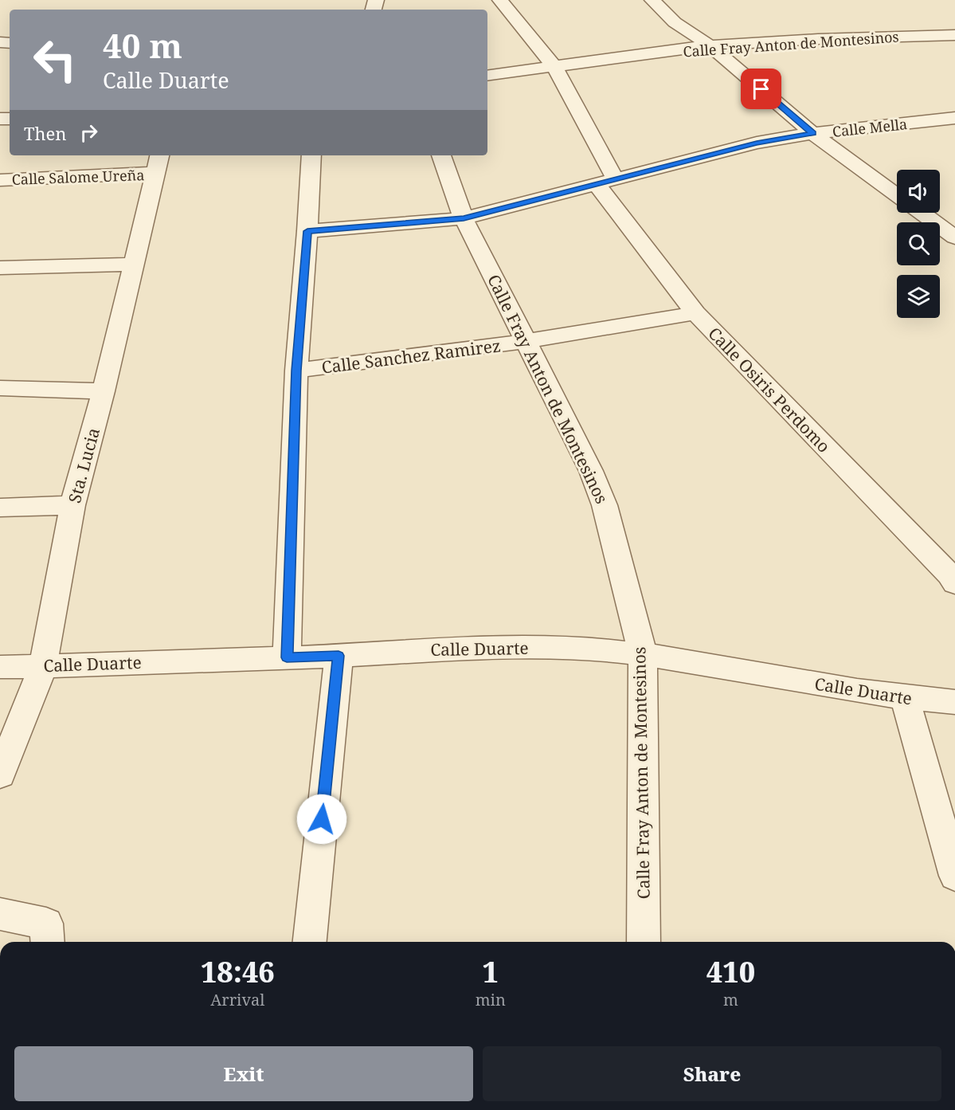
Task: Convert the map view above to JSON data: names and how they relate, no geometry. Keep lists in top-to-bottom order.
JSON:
{
  "streets": {
    "street": [
      "Calle Fray Anton de Montesinos",
      "Calle Mella",
      "Calle Salome Ureña",
      "Calle Sanchez Ramirez",
      "Calle Osiris Perdomo",
      "Sta. Lucia",
      "Calle Duarte"
    ]
  },
  "crossings": [
    ["Calle Fray Anton de Montesinos", "Calle Mella"],
    ["Calle Fray Anton de Montesinos", "Calle Sanchez Ramirez"],
    ["Calle Fray Anton de Montesinos", "Calle Osiris Perdomo"],
    ["Calle Fray Anton de Montesinos", "Calle Duarte"],
    ["Calle Mella", "Calle Osiris Perdomo"],
    ["Calle Salome Ureña", "Sta. Lucia"],
    ["Calle Sanchez Ramirez", "Calle Osiris Perdomo"],
    ["Sta. Lucia", "Calle Duarte"]
  ],
  "page": {
    "turn": ["40 m", "Calle Duarte"],
    "then": "Then",
    "eta": [
      "18:46",
      "Arrival",
      "1",
      "min",
      "410",
      "m"
    ],
    "buttons": ["Exit", "Share"]
  }
}
